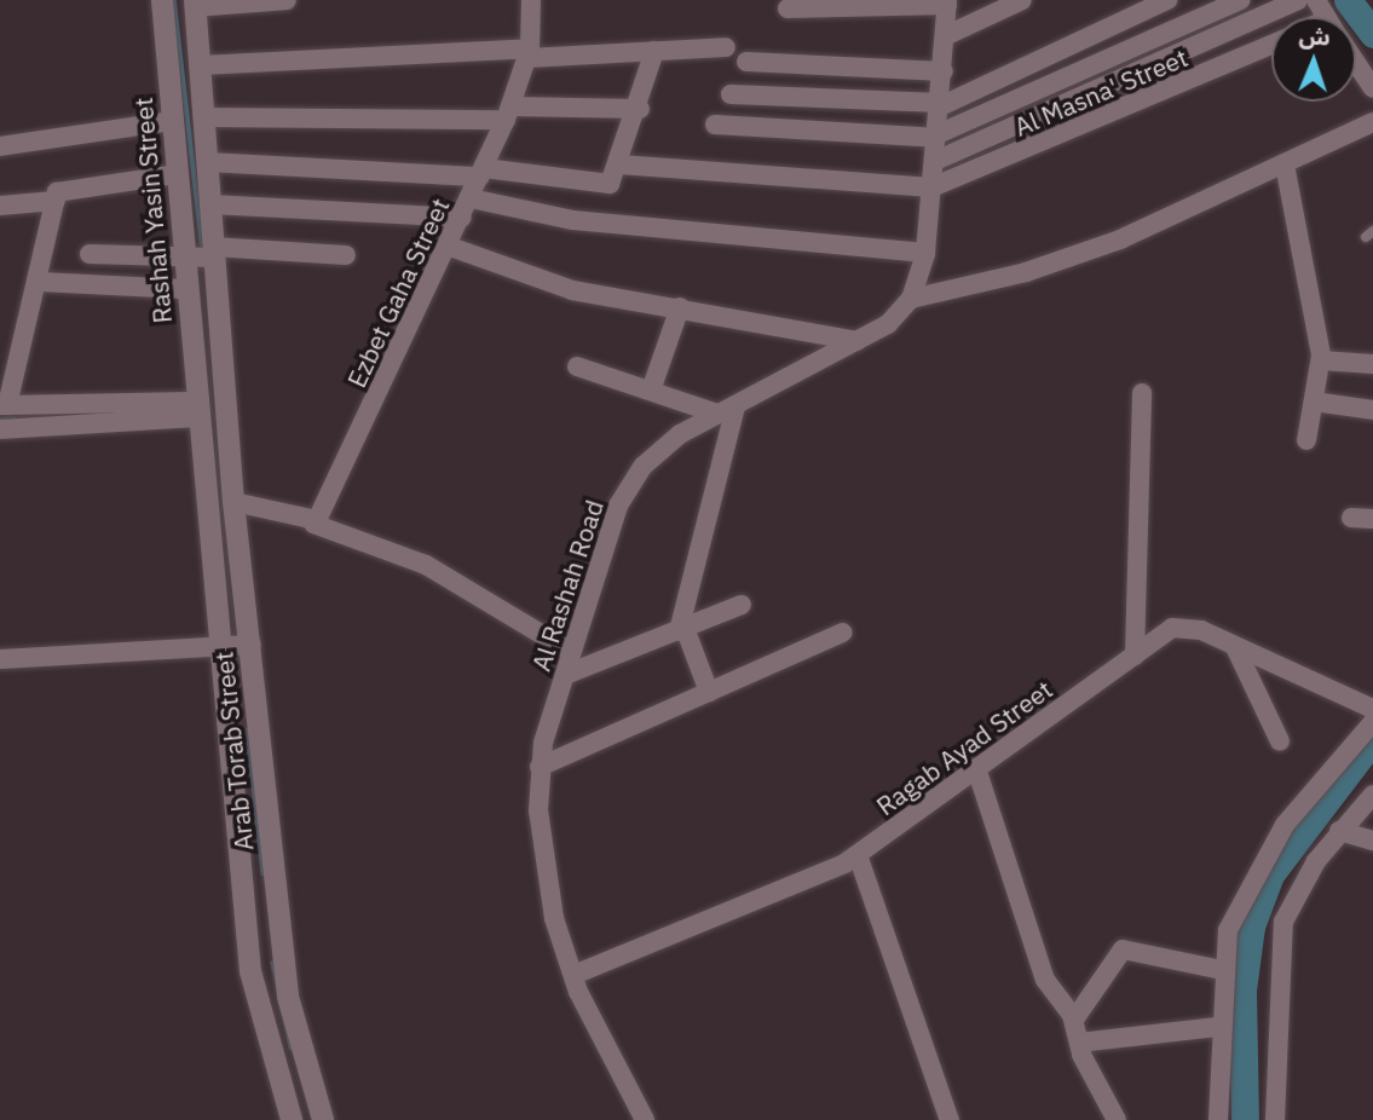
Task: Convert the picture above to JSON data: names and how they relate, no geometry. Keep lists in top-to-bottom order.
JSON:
{
  "streets": {
    "street": [
      "Al Masna' Street",
      "Rashah Yasin Street",
      "Ezbet Gaha Street",
      "Al Rashah Road",
      "Ragab Ayad Street",
      "Arab Torab Street"
    ]
  },
  "crossings": [
    ["Rashah Yasin Street", "Arab Torab Street"],
    ["Al Rashah Road", "Ragab Ayad Street"]
  ],
  "north": "top"
}
